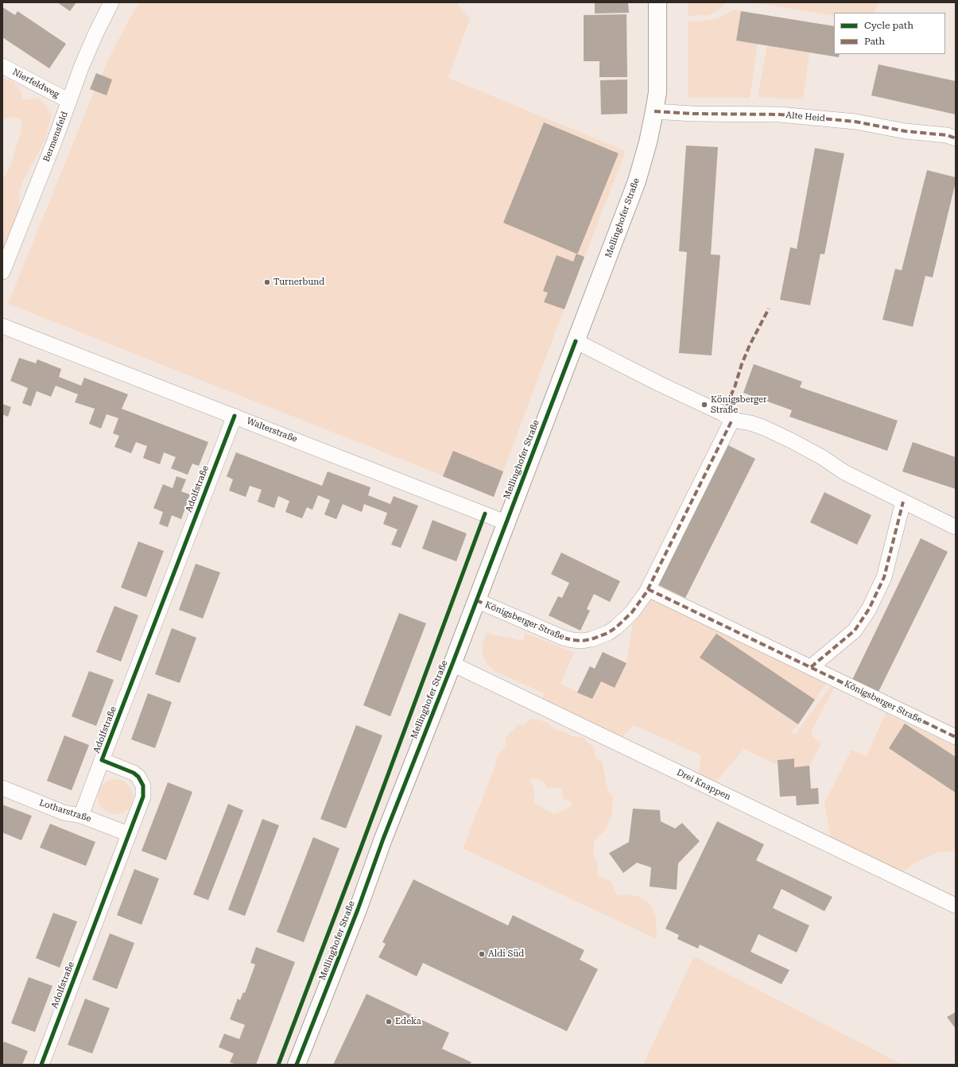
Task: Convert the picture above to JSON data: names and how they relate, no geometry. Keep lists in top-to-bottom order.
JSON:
{
  "streets": {
    "main road": ["Mellinghofer Straße"],
    "street": [
      "Nierfeldweg",
      "Alte Heid",
      "Bermensfeld",
      "Walterstraße",
      "Adolfstraße",
      "Königsberger Straße",
      "Drei Knappen",
      "Lotharstraße"
    ]
  },
  "crossings": [
    ["Nierfeldweg", "Bermensfeld"],
    ["Alte Heid", "Mellinghofer Straße"],
    ["Mellinghofer Straße", "Walterstraße"],
    ["Mellinghofer Straße", "Königsberger Straße"],
    ["Mellinghofer Straße", "Drei Knappen"],
    ["Walterstraße", "Adolfstraße"],
    ["Adolfstraße", "Lotharstraße"]
  ],
  "places": [
    "Turnerbund",
    "Königsberger Straße",
    "Aldi Süd",
    "Edeka"
  ],
  "legend": ["Cycle path", "Path"]
}
